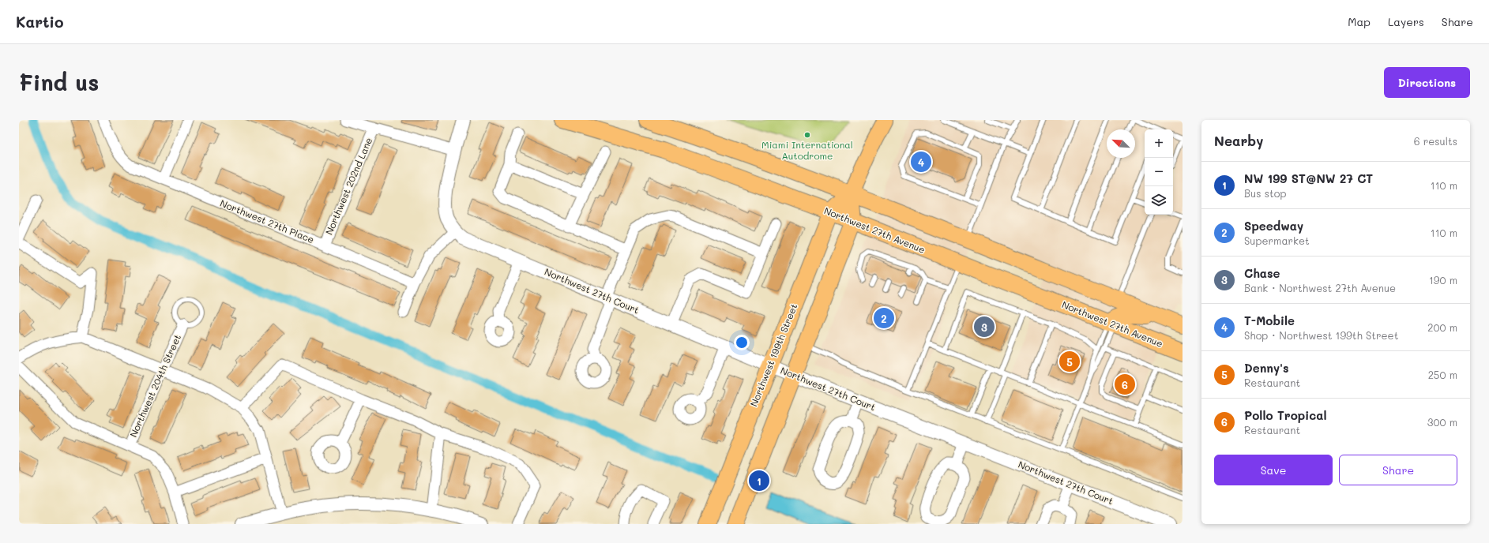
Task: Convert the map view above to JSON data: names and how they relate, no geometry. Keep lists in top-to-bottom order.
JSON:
{
  "streets": {
    "main road": ["Northwest 27th Avenue", "Northwest 199th Street"],
    "street": [
      "Northwest 202nd Lane",
      "Northwest 27th Place",
      "Northwest 27th Court",
      "Northwest 204th Street"
    ]
  },
  "crossings": [
    ["Northwest 202nd Lane", "Northwest 27th Place"],
    ["Northwest 27th Avenue", "Northwest 199th Street"],
    ["Northwest 27th Court", "Northwest 199th Street"]
  ],
  "places": ["Miami International Autodrome"],
  "north": "top left",
  "page": {
    "header": "Kartio",
    "nav": ["Map", "Layers", "Share"],
    "buttons": [
      "Directions",
      ["Save", "Share"]
    ],
    "title": "Find us",
    "heading": ["Nearby", "6 results"],
    "map_buttons": ["+", "−"],
    "pins": [
      "4",
      "2",
      "3",
      "5",
      "6",
      "1"
    ],
    "list": [
      {
        "mark": "1",
        "name": "NW 199 ST@NW 27 CT",
        "note": "Bus stop",
        "value": "110 m"
      },
      {
        "mark": "2",
        "name": "Speedway",
        "note": "Supermarket",
        "value": "110 m"
      },
      {
        "mark": "3",
        "name": "Chase",
        "note": "Bank · Northwest 27th Avenue",
        "value": "190 m"
      },
      {
        "mark": "4",
        "name": "T-Mobile",
        "note": "Shop · Northwest 199th Street",
        "value": "200 m"
      },
      {
        "mark": "5",
        "name": "Denny's",
        "note": "Restaurant",
        "value": "250 m"
      },
      {
        "mark": "6",
        "name": "Pollo Tropical",
        "note": "Restaurant",
        "value": "300 m"
      }
    ]
  }
}
